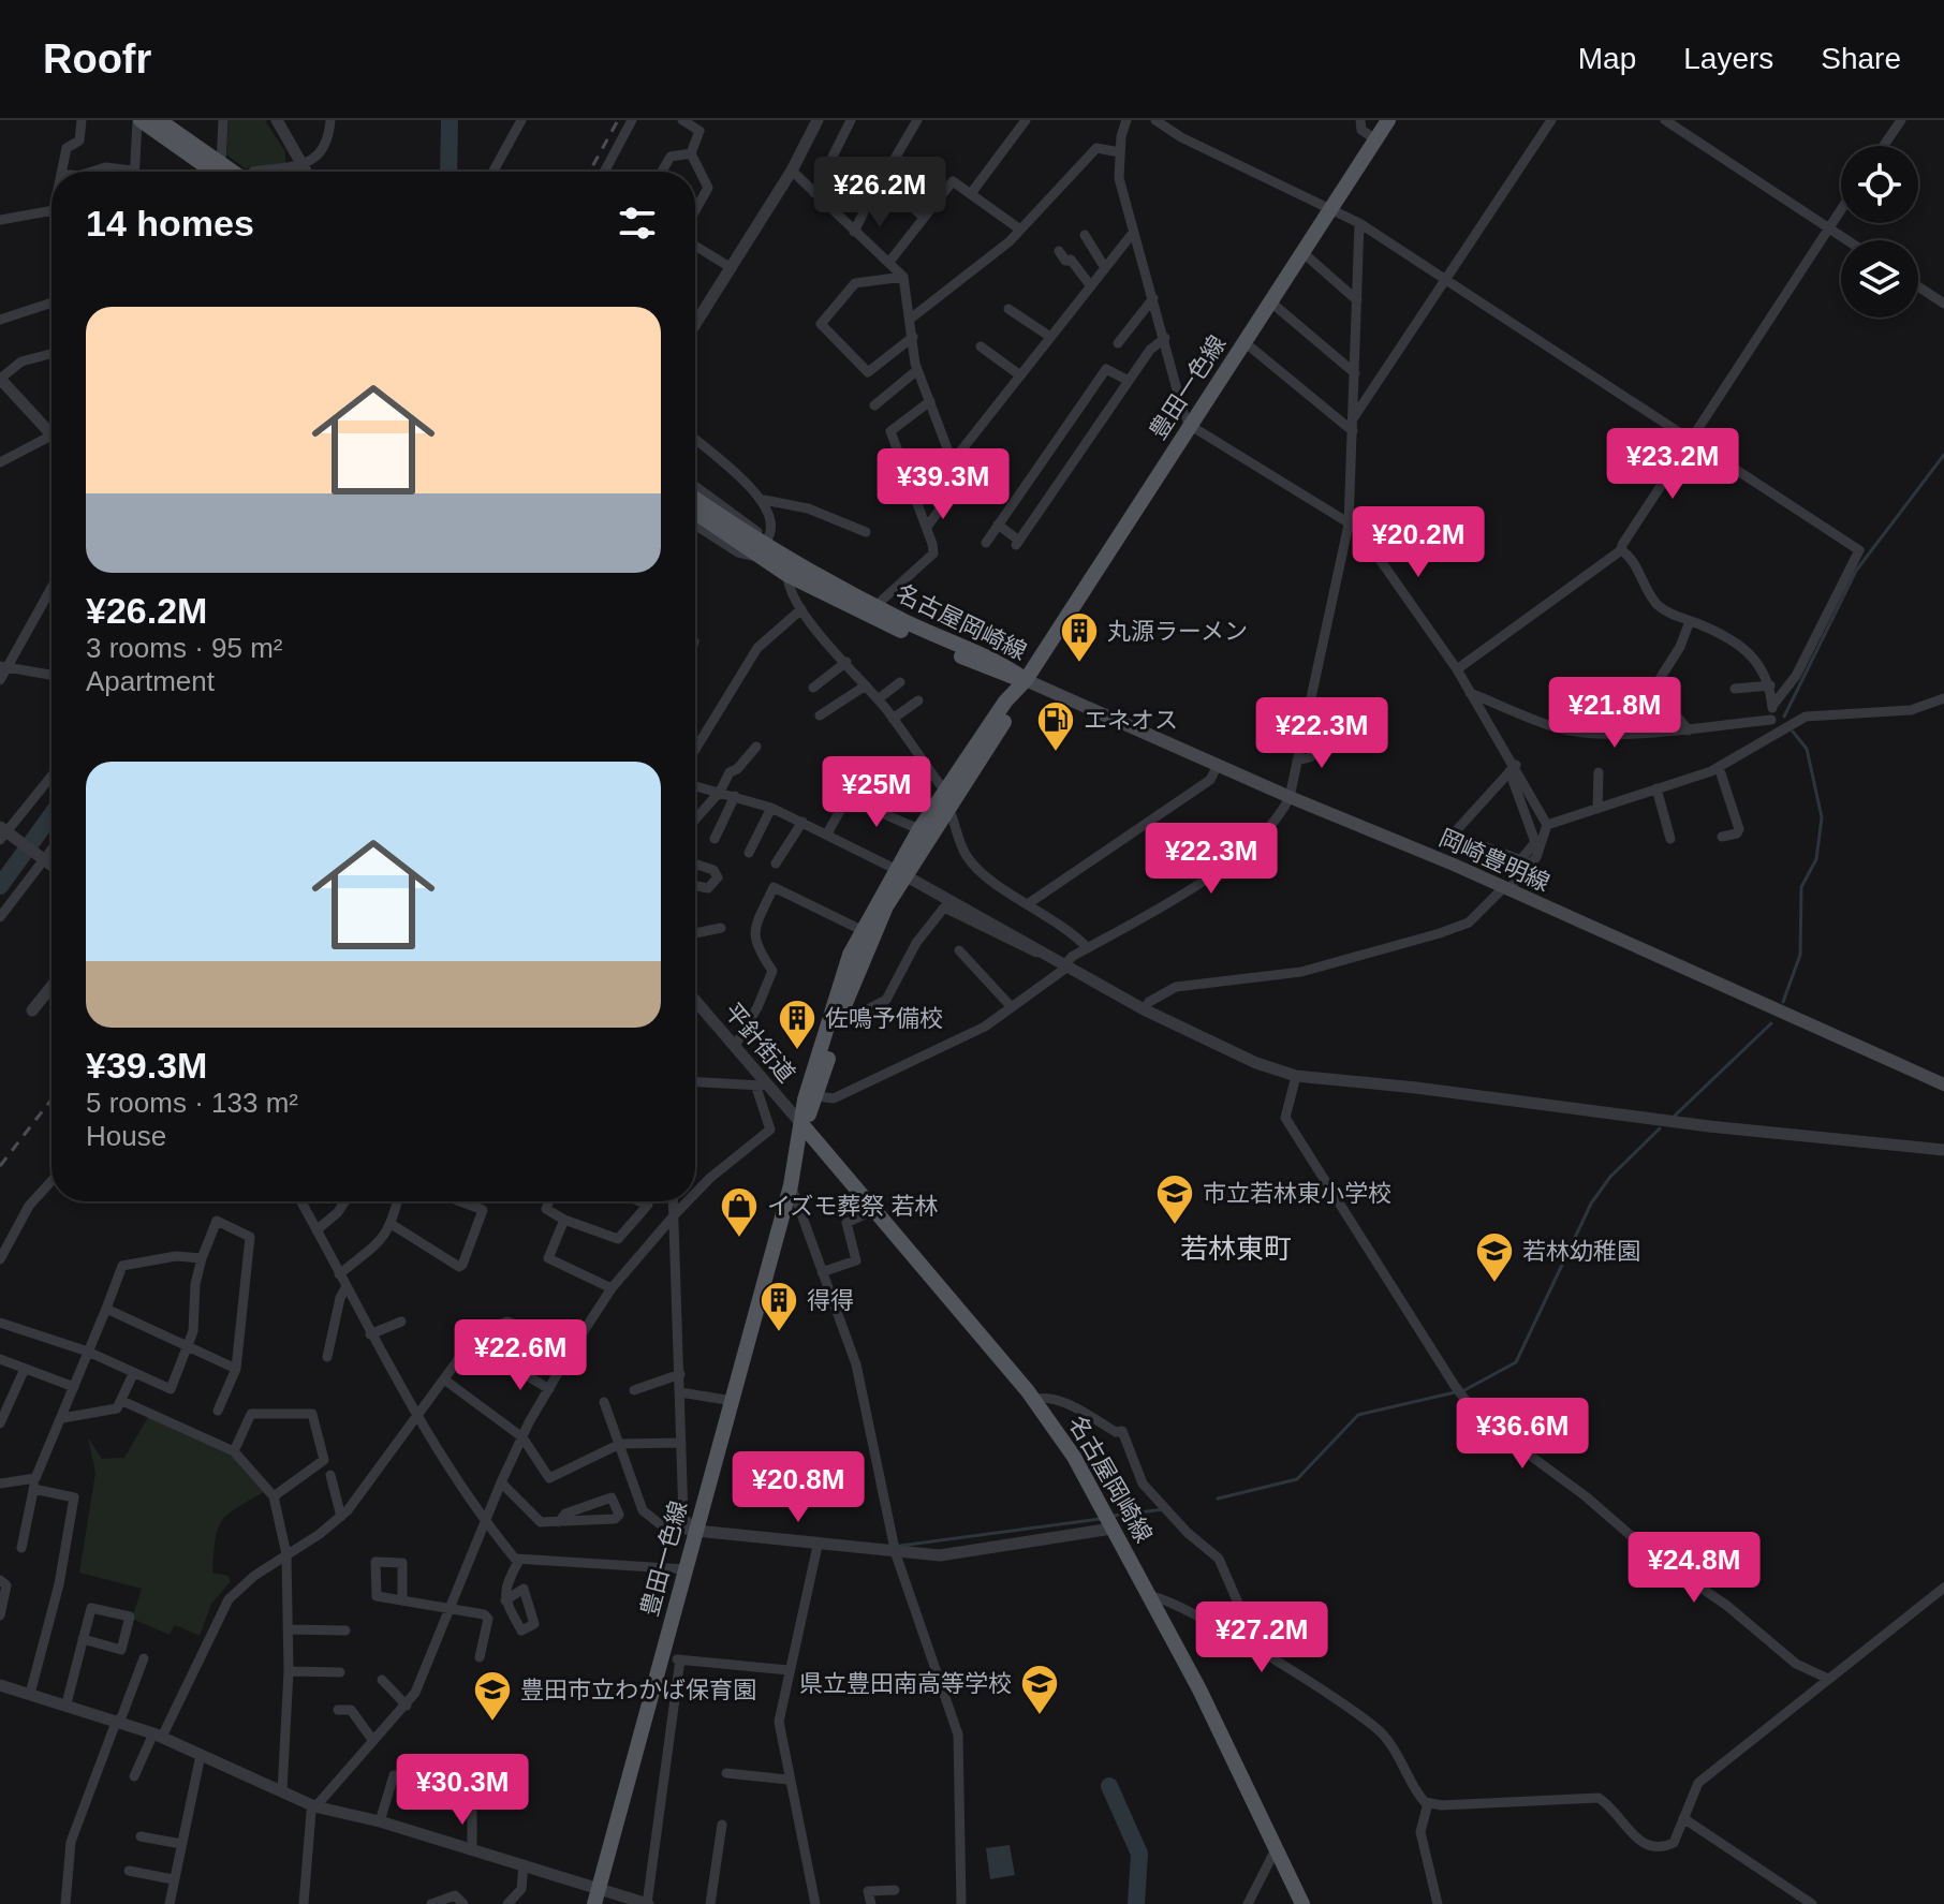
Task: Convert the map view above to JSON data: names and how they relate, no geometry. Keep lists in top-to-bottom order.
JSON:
{
  "streets": {
    "main road": ["豊田一色線", "名古屋岡崎線", "岡崎豊明線"],
    "street": ["平針街道"]
  },
  "crossings": [
    ["豊田一色線", "名古屋岡崎線"],
    ["豊田一色線", "岡崎豊明線"],
    ["豊田一色線", "平針街道"],
    ["名古屋岡崎線", "岡崎豊明線"],
    ["名古屋岡崎線", "平針街道"]
  ],
  "districts": ["若林東町"],
  "places": {
    "building": ["丸源ラーメン", "佐鳴予備校", "得得"],
    "fuel station": ["エネオス"],
    "school or university": [
      "市立若林東小学校",
      "若林幼稚園",
      "県立豊田南高等学校",
      "豊田市立わかば保育園"
    ],
    "shop": ["イズモ葬祭 若林"]
  },
  "page": {
    "header": "Roofr",
    "nav": ["Map", "Layers", "Share"],
    "price": [
      "¥26.2M",
      "¥23.2M",
      "¥39.3M",
      "¥20.2M",
      "¥21.8M",
      "¥22.3M",
      "¥25M",
      "¥22.3M",
      "¥22.6M",
      "¥36.6M",
      "¥20.8M",
      "¥24.8M",
      "¥27.2M",
      "¥30.3M"
    ],
    "heading": "14 homes",
    "list": [
      {
        "name": "¥26.2M",
        "note": "3 rooms · 95 m² · Apartment"
      },
      {
        "name": "¥39.3M",
        "note": "5 rooms · 133 m² · House"
      }
    ]
  }
}
